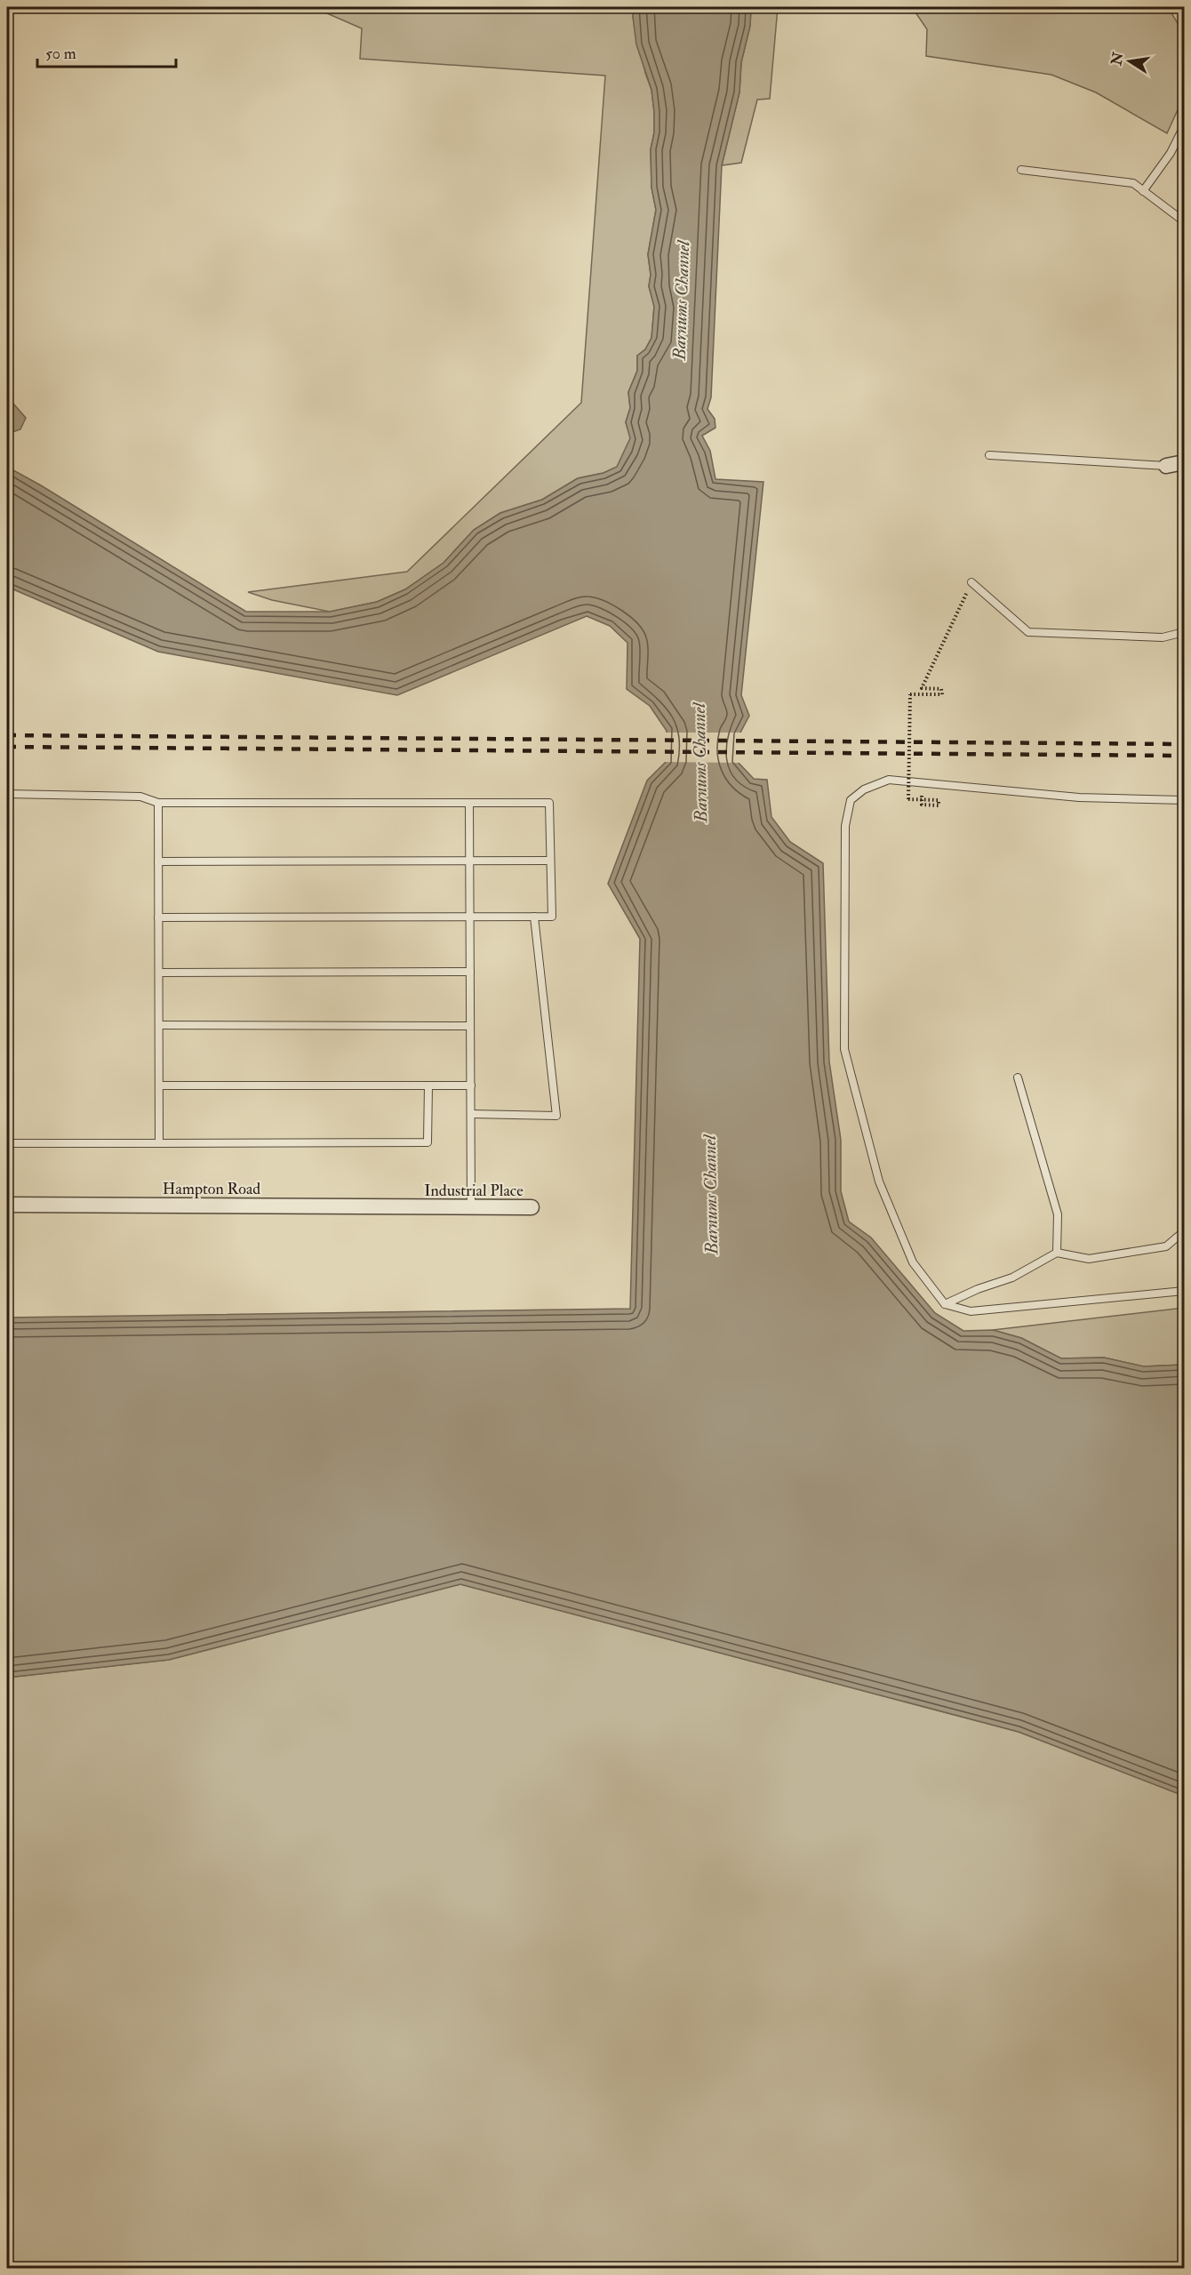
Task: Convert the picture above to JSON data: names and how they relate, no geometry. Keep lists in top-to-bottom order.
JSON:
{
  "streets": {
    "street": ["Hampton Road", "Industrial Place"]
  },
  "crossings": [
    ["Hampton Road", "Industrial Place"]
  ],
  "water": ["Barnums Channel"],
  "scale_bar": "50 m",
  "north": "left"
}
